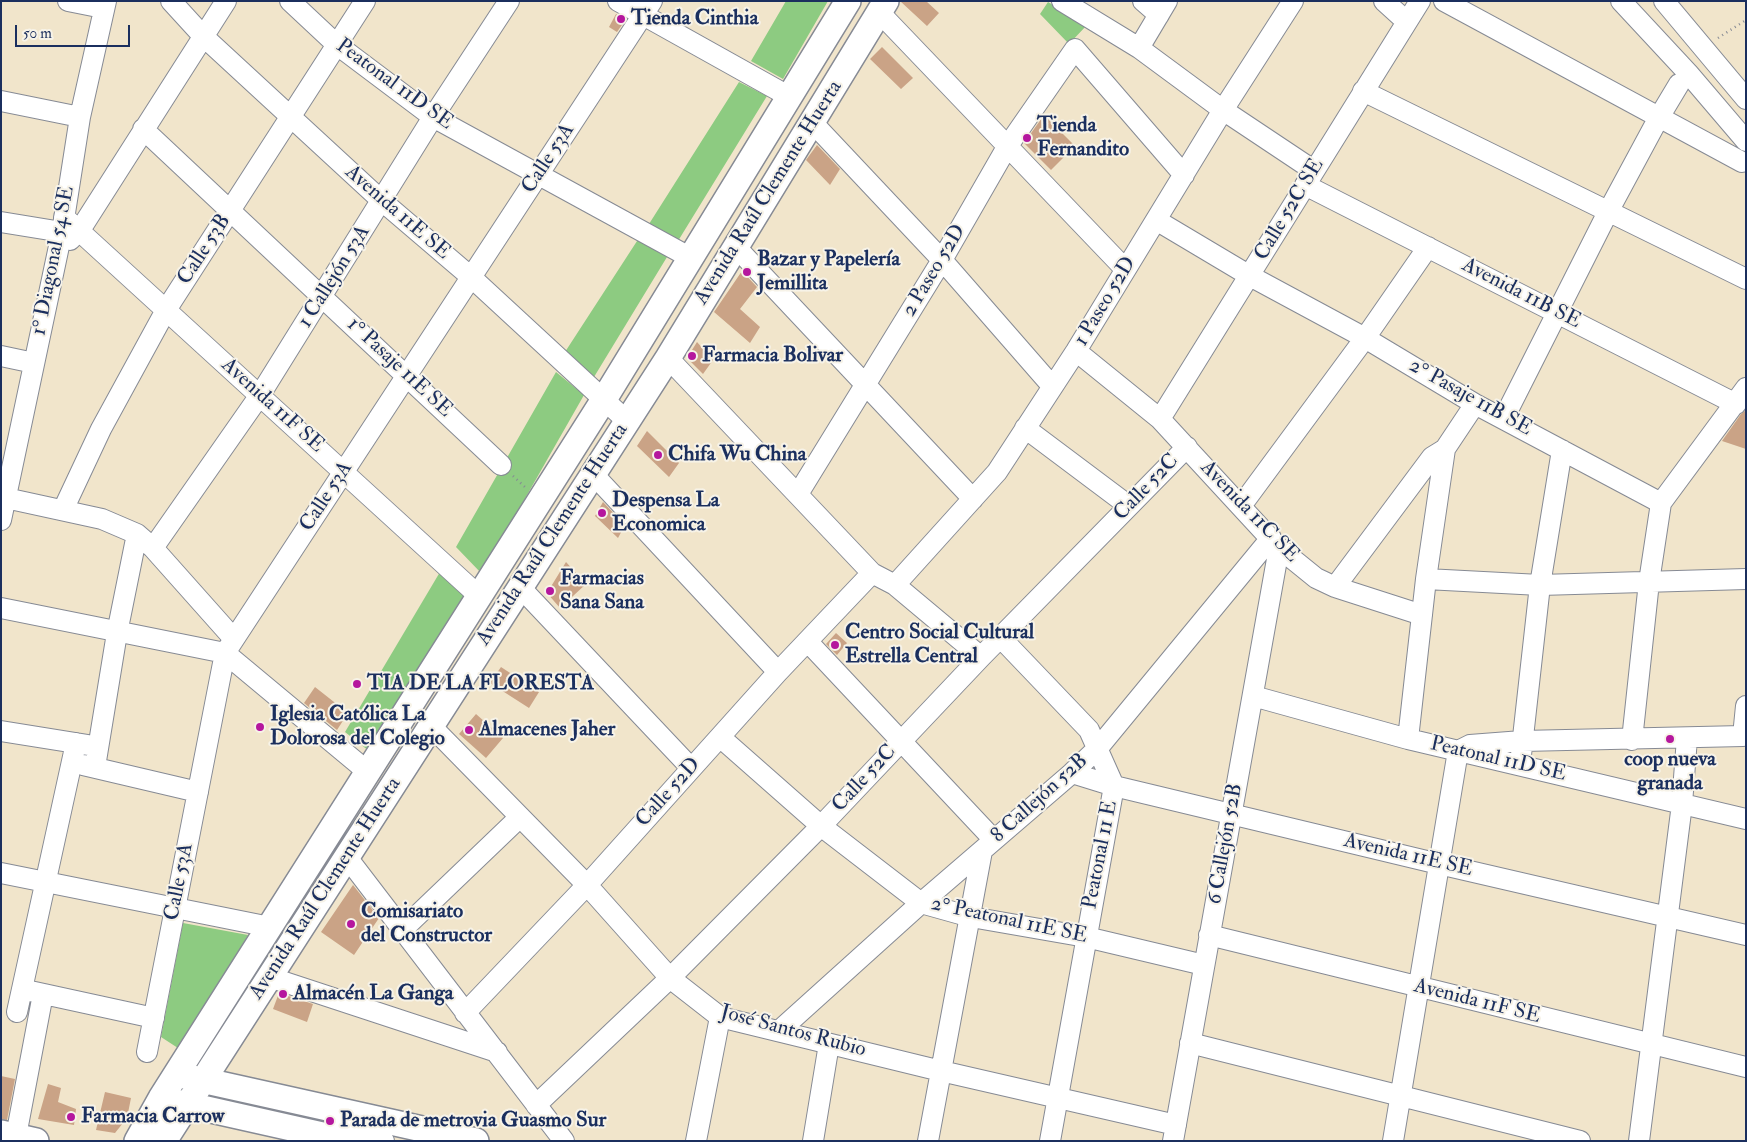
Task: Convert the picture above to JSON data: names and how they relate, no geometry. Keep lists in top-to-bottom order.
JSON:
{
  "streets": {
    "main road": ["Avenida Raúl Clemente Huerta"],
    "street": [
      "Peatonal 11D SE",
      "Calle 53A",
      "Calle 52C SE",
      "Avenida 11E SE",
      "Calle 53B",
      "1° Diagonal 54 SE",
      "2 Paseo 52D",
      "1 Callejón 53A",
      "Avenida 11B SE",
      "1 Paseo 52D",
      "1° Pasaje 11E SE",
      "2° Pasaje 11B SE",
      "Avenida 11F SE",
      "Calle 52C",
      "Avenida 11C SE",
      "Calle 52D",
      "8 Callejón 52B",
      "6 Callejón 52B",
      "Peatonal 11 E",
      "2° Peatonal 11E SE",
      "José Santos Rubio"
    ]
  },
  "crossings": [
    ["Peatonal 11D SE", "Calle 53A"],
    ["Peatonal 11D SE", "Avenida Raúl Clemente Huerta"],
    ["Peatonal 11D SE", "Calle 53B"],
    ["Peatonal 11D SE", "1 Callejón 53A"],
    ["Peatonal 11D SE", "6 Callejón 52B"],
    ["Calle 53A", "Avenida 11E SE"],
    ["Calle 53A", "1° Pasaje 11E SE"],
    ["Calle 53A", "Avenida 11F SE"],
    ["Avenida Raúl Clemente Huerta", "Avenida 11E SE"],
    ["Avenida Raúl Clemente Huerta", "Avenida 11F SE"],
    ["Avenida Raúl Clemente Huerta", "José Santos Rubio"],
    ["Calle 52C SE", "Avenida 11B SE"],
    ["Calle 52C SE", "2° Pasaje 11B SE"],
    ["Calle 52C SE", "Avenida 11C SE"],
    ["Avenida 11E SE", "Calle 53B"],
    ["Avenida 11E SE", "1 Callejón 53A"],
    ["Avenida 11E SE", "8 Callejón 52B"],
    ["Avenida 11E SE", "6 Callejón 52B"],
    ["Avenida 11E SE", "Peatonal 11 E"],
    ["Calle 53B", "1° Pasaje 11E SE"],
    ["Calle 53B", "Avenida 11F SE"],
    ["1° Diagonal 54 SE", "Avenida 11F SE"],
    ["2 Paseo 52D", "1 Paseo 52D"],
    ["1 Callejón 53A", "1° Pasaje 11E SE"],
    ["1 Callejón 53A", "Avenida 11F SE"],
    ["Avenida 11B SE", "1 Paseo 52D"],
    ["1 Paseo 52D", "2° Pasaje 11B SE"],
    ["1 Paseo 52D", "Avenida 11C SE"],
    ["Avenida 11F SE", "6 Callejón 52B"],
    ["Calle 52C", "Avenida 11C SE"],
    ["Calle 52C", "Peatonal 11 E"],
    ["Calle 52C", "2° Peatonal 11E SE"],
    ["Calle 52C", "José Santos Rubio"],
    ["Avenida 11C SE", "8 Callejón 52B"],
    ["Avenida 11C SE", "6 Callejón 52B"],
    ["Calle 52D", "2° Peatonal 11E SE"],
    ["Calle 52D", "José Santos Rubio"],
    ["8 Callejón 52B", "6 Callejón 52B"],
    ["8 Callejón 52B", "Peatonal 11 E"],
    ["8 Callejón 52B", "2° Peatonal 11E SE"],
    ["8 Callejón 52B", "José Santos Rubio"],
    ["6 Callejón 52B", "2° Peatonal 11E SE"],
    ["6 Callejón 52B", "José Santos Rubio"],
    ["Peatonal 11 E", "2° Peatonal 11E SE"],
    ["Peatonal 11 E", "José Santos Rubio"]
  ],
  "places": [
    "Tienda Cinthia",
    "Tienda Fernandito",
    "Bazar y Papelería Jemillita",
    "Farmacia Bolivar",
    "Chifa Wu China",
    "Despensa La Economica",
    "Farmacias Sana Sana",
    "Centro Social Cultural Estrella Central",
    "TIA DE LA FLORESTA",
    "Iglesia Católica La Dolorosa del Colegio",
    "Almacenes Jaher",
    "coop nueva granada",
    "Comisariato del Constructor",
    "Almacén La Ganga",
    "Farmacia Carrow",
    "Parada de metrovia Guasmo Sur"
  ],
  "scale_bar": "50 m"
}
